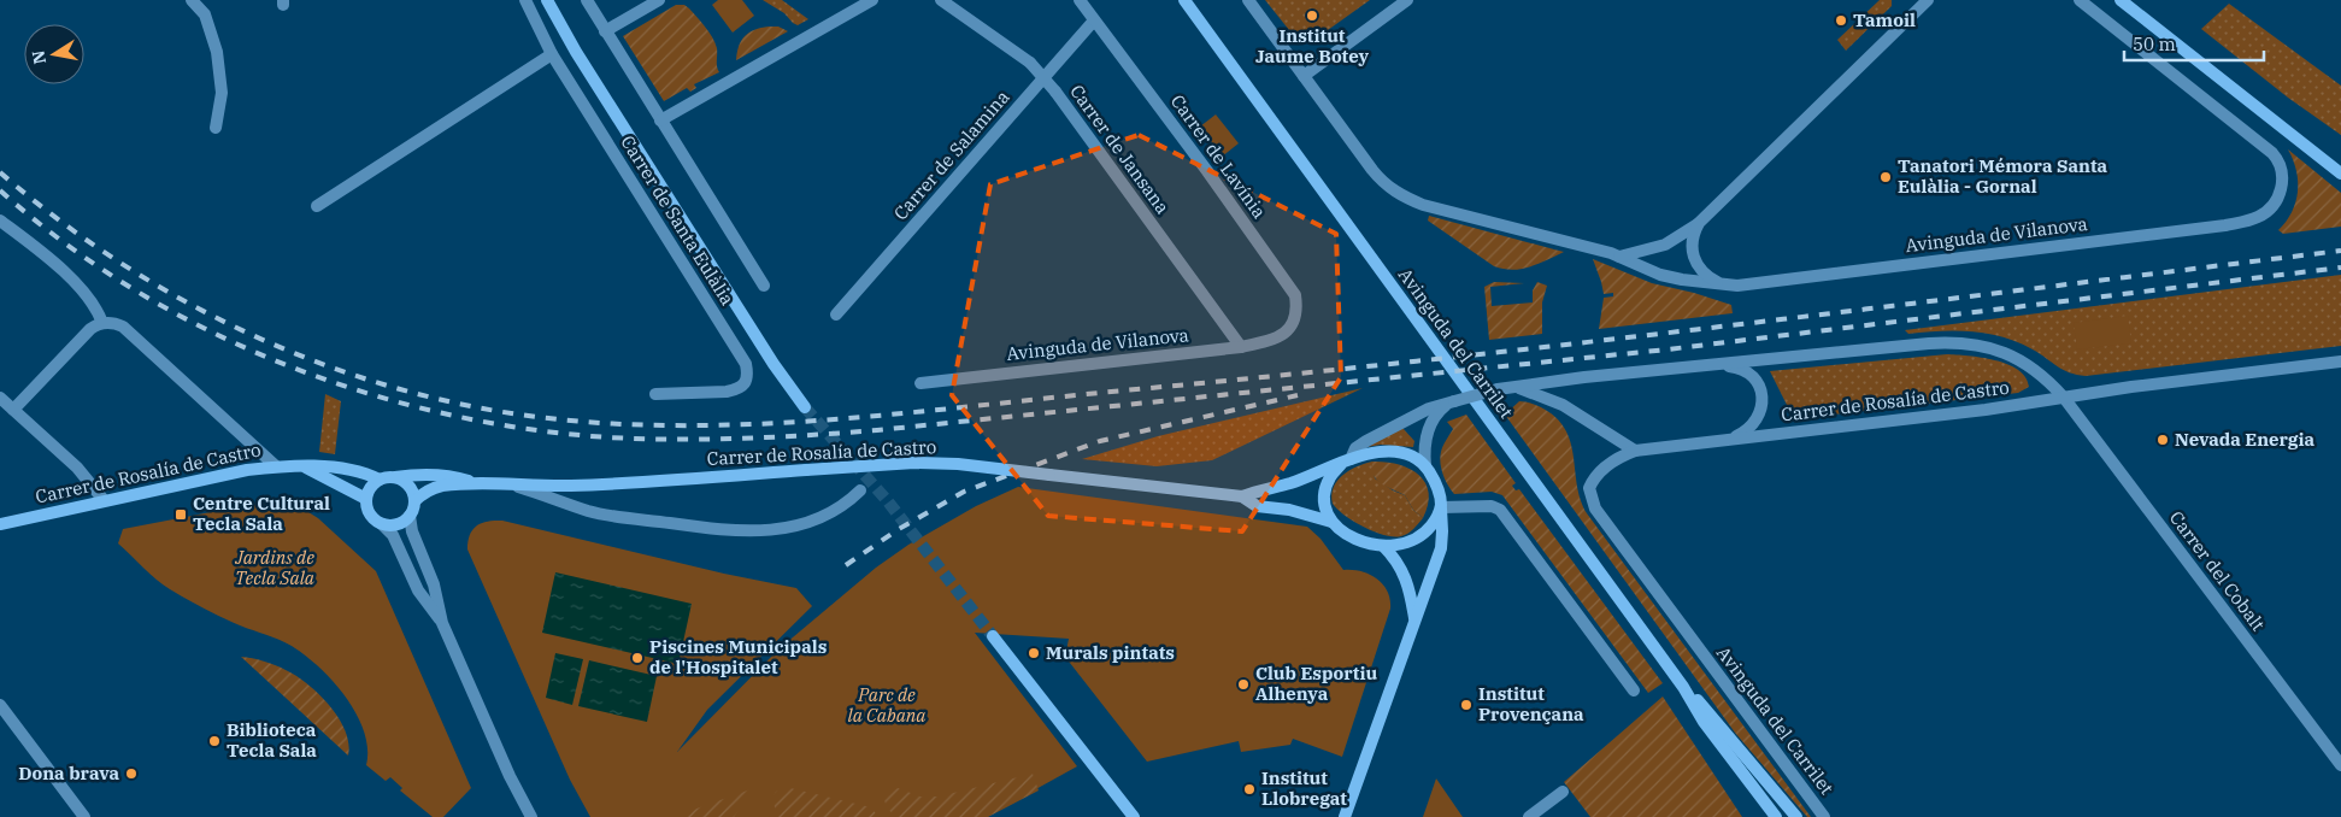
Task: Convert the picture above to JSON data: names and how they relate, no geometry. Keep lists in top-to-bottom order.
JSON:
{
  "streets": {
    "street": [
      "Carrer de Jansana",
      "Carrer de Salamina",
      "Carrer de Lavínia",
      "Carrer de Santa Eulàlia",
      "Avinguda de Vilanova",
      "Avinguda del Carrilet",
      "Carrer de Rosalía de Castro",
      "Carrer del Cobalt"
    ]
  },
  "crossings": [
    ["Carrer de Jansana", "Avinguda de Vilanova"],
    ["Carrer de Salamina", "Carrer de Lavínia"],
    ["Carrer de Lavínia", "Avinguda de Vilanova"],
    ["Avinguda del Carrilet", "Carrer de Rosalía de Castro"],
    ["Carrer de Rosalía de Castro", "Carrer del Cobalt"]
  ],
  "parks": ["Jardins de Tecla Sala", "Parc de la Cabana"],
  "places": {
    "other": [
      "Institut Jaume Botey",
      "Tamoil",
      "Tanatori Mémora Santa Eulàlia - Gornal",
      "Nevada Energia",
      "Murals pintats",
      "Piscines Municipals de l'Hospitalet",
      "Club Esportiu Alhenya",
      "Institut Provençana",
      "Biblioteca Tecla Sala",
      "Dona brava",
      "Institut Llobregat"
    ],
    "transit": ["Centre Cultural Tecla Sala"]
  },
  "scale_bar": "50 m",
  "north": "left"
}
